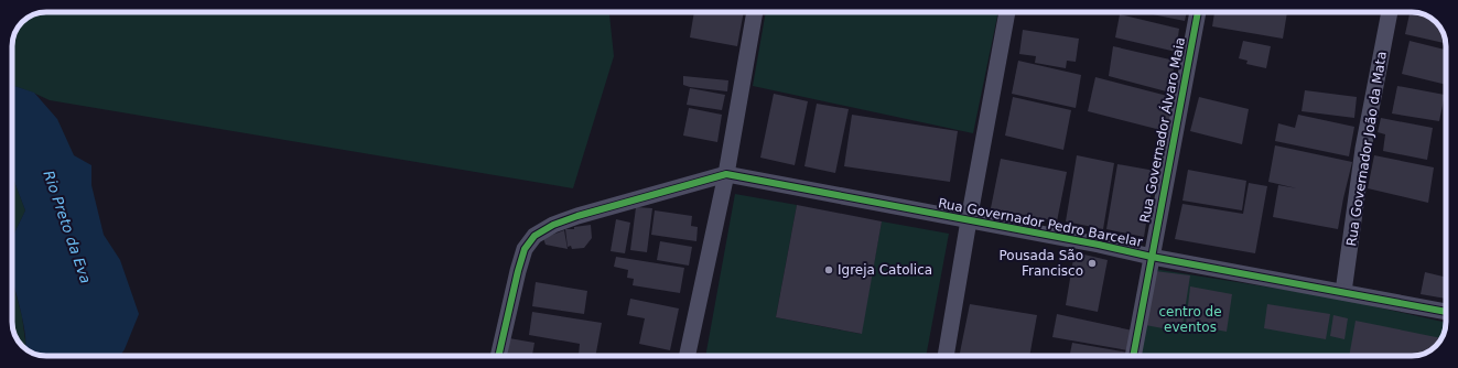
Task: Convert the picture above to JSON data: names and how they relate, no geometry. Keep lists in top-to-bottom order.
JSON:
{
  "streets": {
    "street": ["Rua Governador Álvaro Maia", "Rua Governador João da Mata", "Rua Governador Pedro Barcelar"]
  },
  "crossings": [
    ["Rua Governador Álvaro Maia", "Rua Governador Pedro Barcelar"],
    ["Rua Governador João da Mata", "Rua Governador Pedro Barcelar"]
  ],
  "water": ["Rio Preto da Eva"],
  "parks": ["centro de eventos"],
  "places": ["Pousada São Francisco", "Igreja Catolica"]
}
